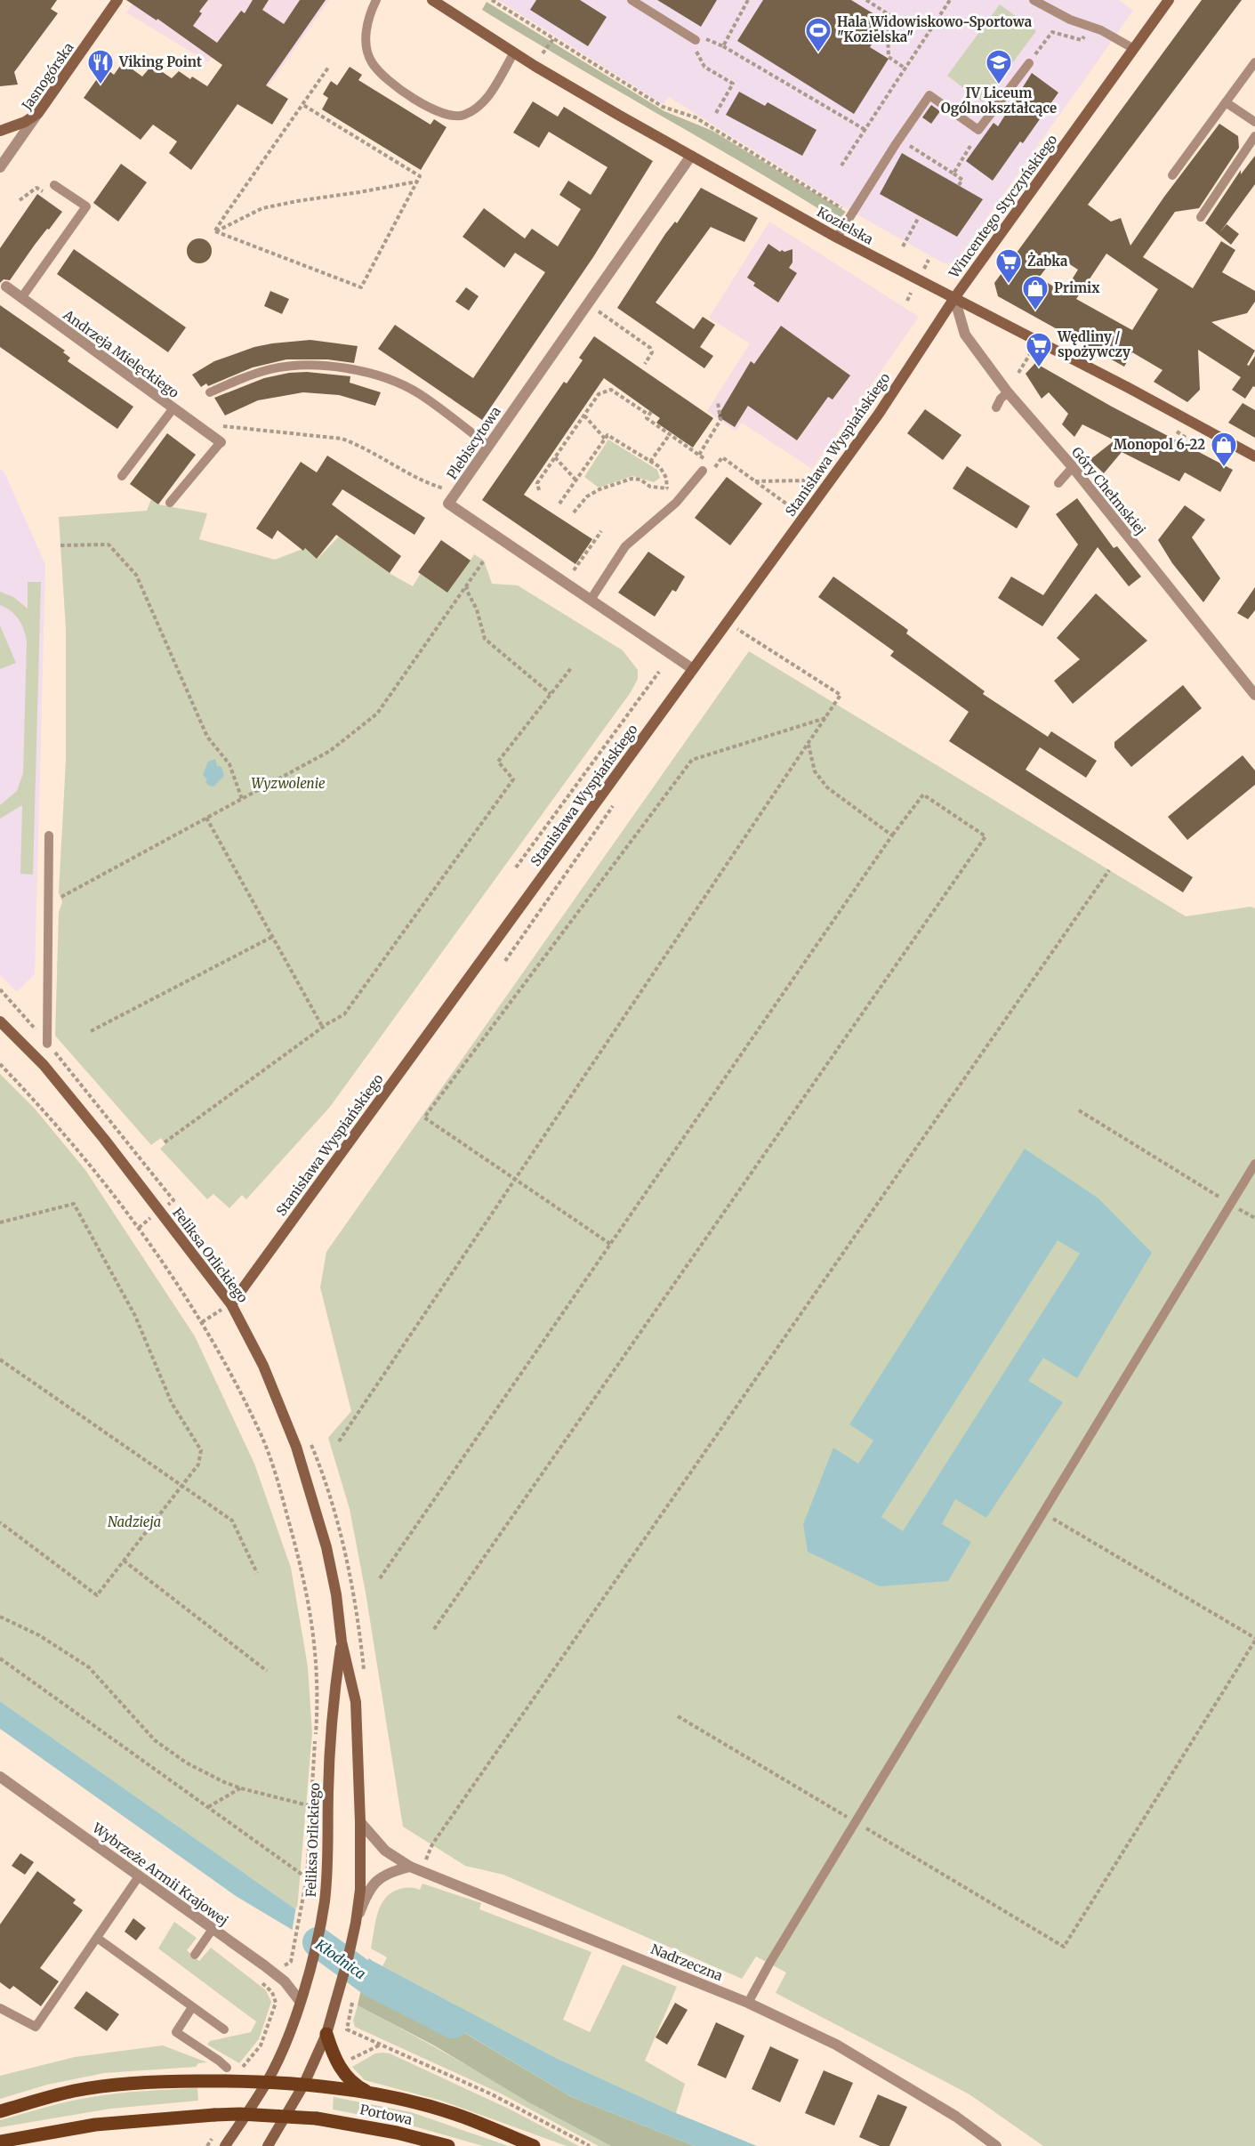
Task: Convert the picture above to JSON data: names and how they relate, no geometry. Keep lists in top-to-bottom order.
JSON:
{
  "streets": {
    "main road": ["Portowa"],
    "street": [
      "Jasnogórska",
      "Wincentego Styczyńskiego",
      "Kozielska",
      "Andrzeja Mielęckiego",
      "Plebiscytowa",
      "Stanisława Wyspiańskiego",
      "Góry Chełmskiej",
      "Feliksa Orlickiego",
      "Wybrzeże Armii Krajowej",
      "Nadrzeczna"
    ]
  },
  "crossings": [
    ["Wincentego Styczyńskiego", "Kozielska"],
    ["Wincentego Styczyńskiego", "Stanisława Wyspiańskiego"],
    ["Wincentego Styczyńskiego", "Góry Chełmskiej"],
    ["Kozielska", "Plebiscytowa"],
    ["Kozielska", "Stanisława Wyspiańskiego"],
    ["Kozielska", "Góry Chełmskiej"],
    ["Plebiscytowa", "Stanisława Wyspiańskiego"],
    ["Stanisława Wyspiańskiego", "Góry Chełmskiej"],
    ["Stanisława Wyspiańskiego", "Feliksa Orlickiego"],
    ["Feliksa Orlickiego", "Wybrzeże Armii Krajowej"],
    ["Feliksa Orlickiego", "Nadrzeczna"]
  ],
  "water": ["Kłodnica"],
  "parks": ["Wyzwolenie", "Nadzieja"],
  "places": {
    "sports": ["Hala Widowiskowo-Sportowa \"Kozielska\""],
    "restaurant": ["Viking Point"],
    "school or university": ["IV Liceum Ogólnokształcące"],
    "supermarket": ["Żabka", "Wędliny / spożywczy"],
    "shop": ["Primix", "Monopol 6-22"]
  }
}
